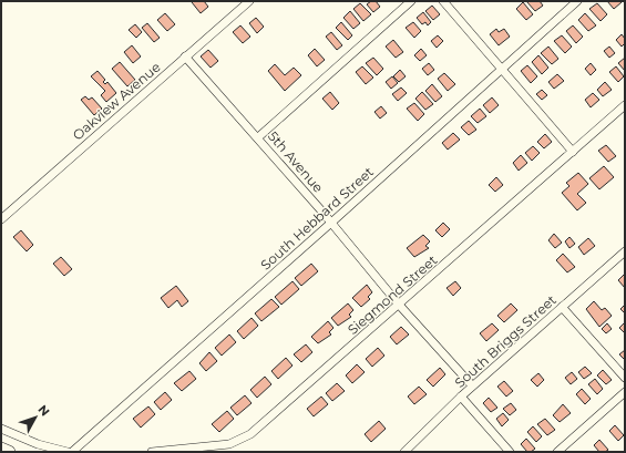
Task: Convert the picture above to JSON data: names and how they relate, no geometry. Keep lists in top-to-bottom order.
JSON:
{
  "streets": {
    "street": [
      "Oakview Avenue",
      "5th Avenue",
      "South Hebbard Street",
      "Siegmond Street",
      "South Briggs Street"
    ]
  },
  "crossings": [
    ["Oakview Avenue", "5th Avenue"],
    ["5th Avenue", "South Hebbard Street"],
    ["5th Avenue", "Siegmond Street"],
    ["5th Avenue", "South Briggs Street"]
  ],
  "north": "top right"
}
